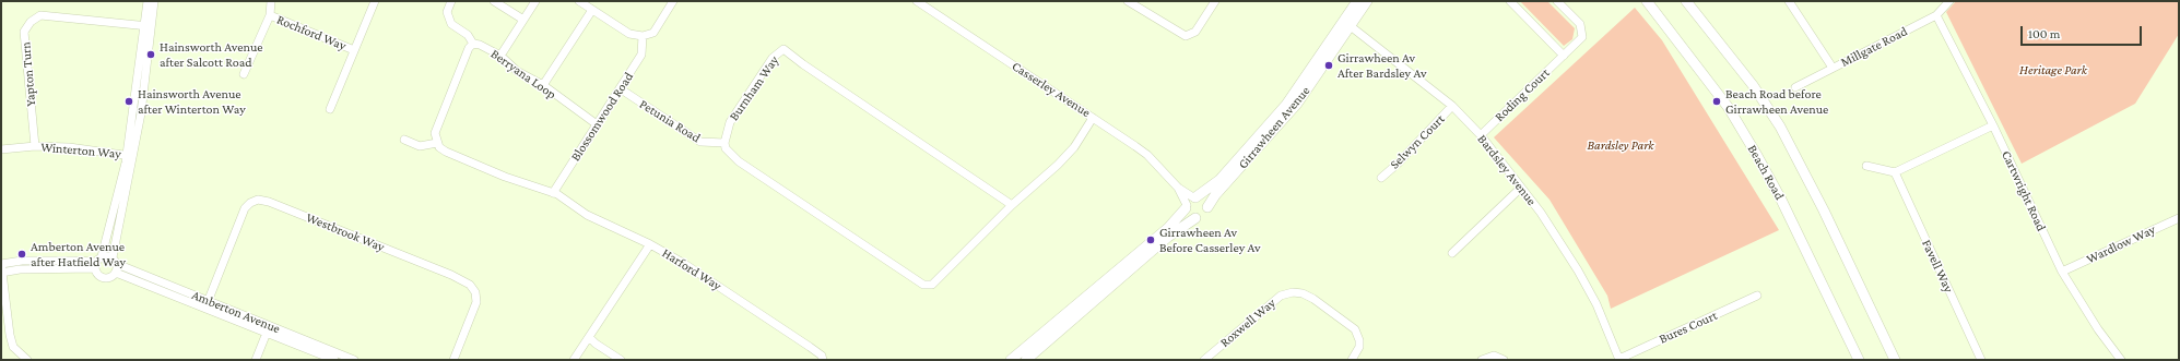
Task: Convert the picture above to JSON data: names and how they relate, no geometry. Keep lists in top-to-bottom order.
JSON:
{
  "streets": {
    "main road": ["Girrawheen Avenue", "Beach Road"],
    "street": [
      "Rochford Way",
      "Millgate Road",
      "Yapton Turn",
      "Berryana Loop",
      "Burnham Way",
      "Casserley Avenue",
      "Roding Court",
      "Blossomwood Road",
      "Petunia Road",
      "Selwyn Court",
      "Winterton Way",
      "Bardsley Avenue",
      "Cartwright Road",
      "Westbrook Way",
      "Wardlow Way",
      "Favell Way",
      "Harford Way",
      "Amberton Avenue",
      "Roxwell Way",
      "Bures Court"
    ]
  },
  "crossings": [
    ["Millgate Road", "Cartwright Road"],
    ["Yapton Turn", "Winterton Way"],
    ["Berryana Loop", "Blossomwood Road"],
    ["Burnham Way", "Petunia Road"],
    ["Casserley Avenue", "Girrawheen Avenue"],
    ["Roding Court", "Bardsley Avenue"],
    ["Blossomwood Road", "Petunia Road"],
    ["Girrawheen Avenue", "Bardsley Avenue"],
    ["Selwyn Court", "Bardsley Avenue"],
    ["Bardsley Avenue", "Bures Court"],
    ["Cartwright Road", "Wardlow Way"],
    ["Westbrook Way", "Amberton Avenue"]
  ],
  "parks": ["Heritage Park", "Bardsley Park"],
  "places": [
    "Hainsworth Avenue after Salcott Road",
    "Girrawheen Av After Bardsley Av",
    "Hainsworth Avenue after Winterton Way",
    "Beach Road before Girrawheen Avenue",
    "Girrawheen Av Before Casserley Av",
    "Amberton Avenue after Hatfield Way"
  ],
  "scale_bar": "100 m"
}
